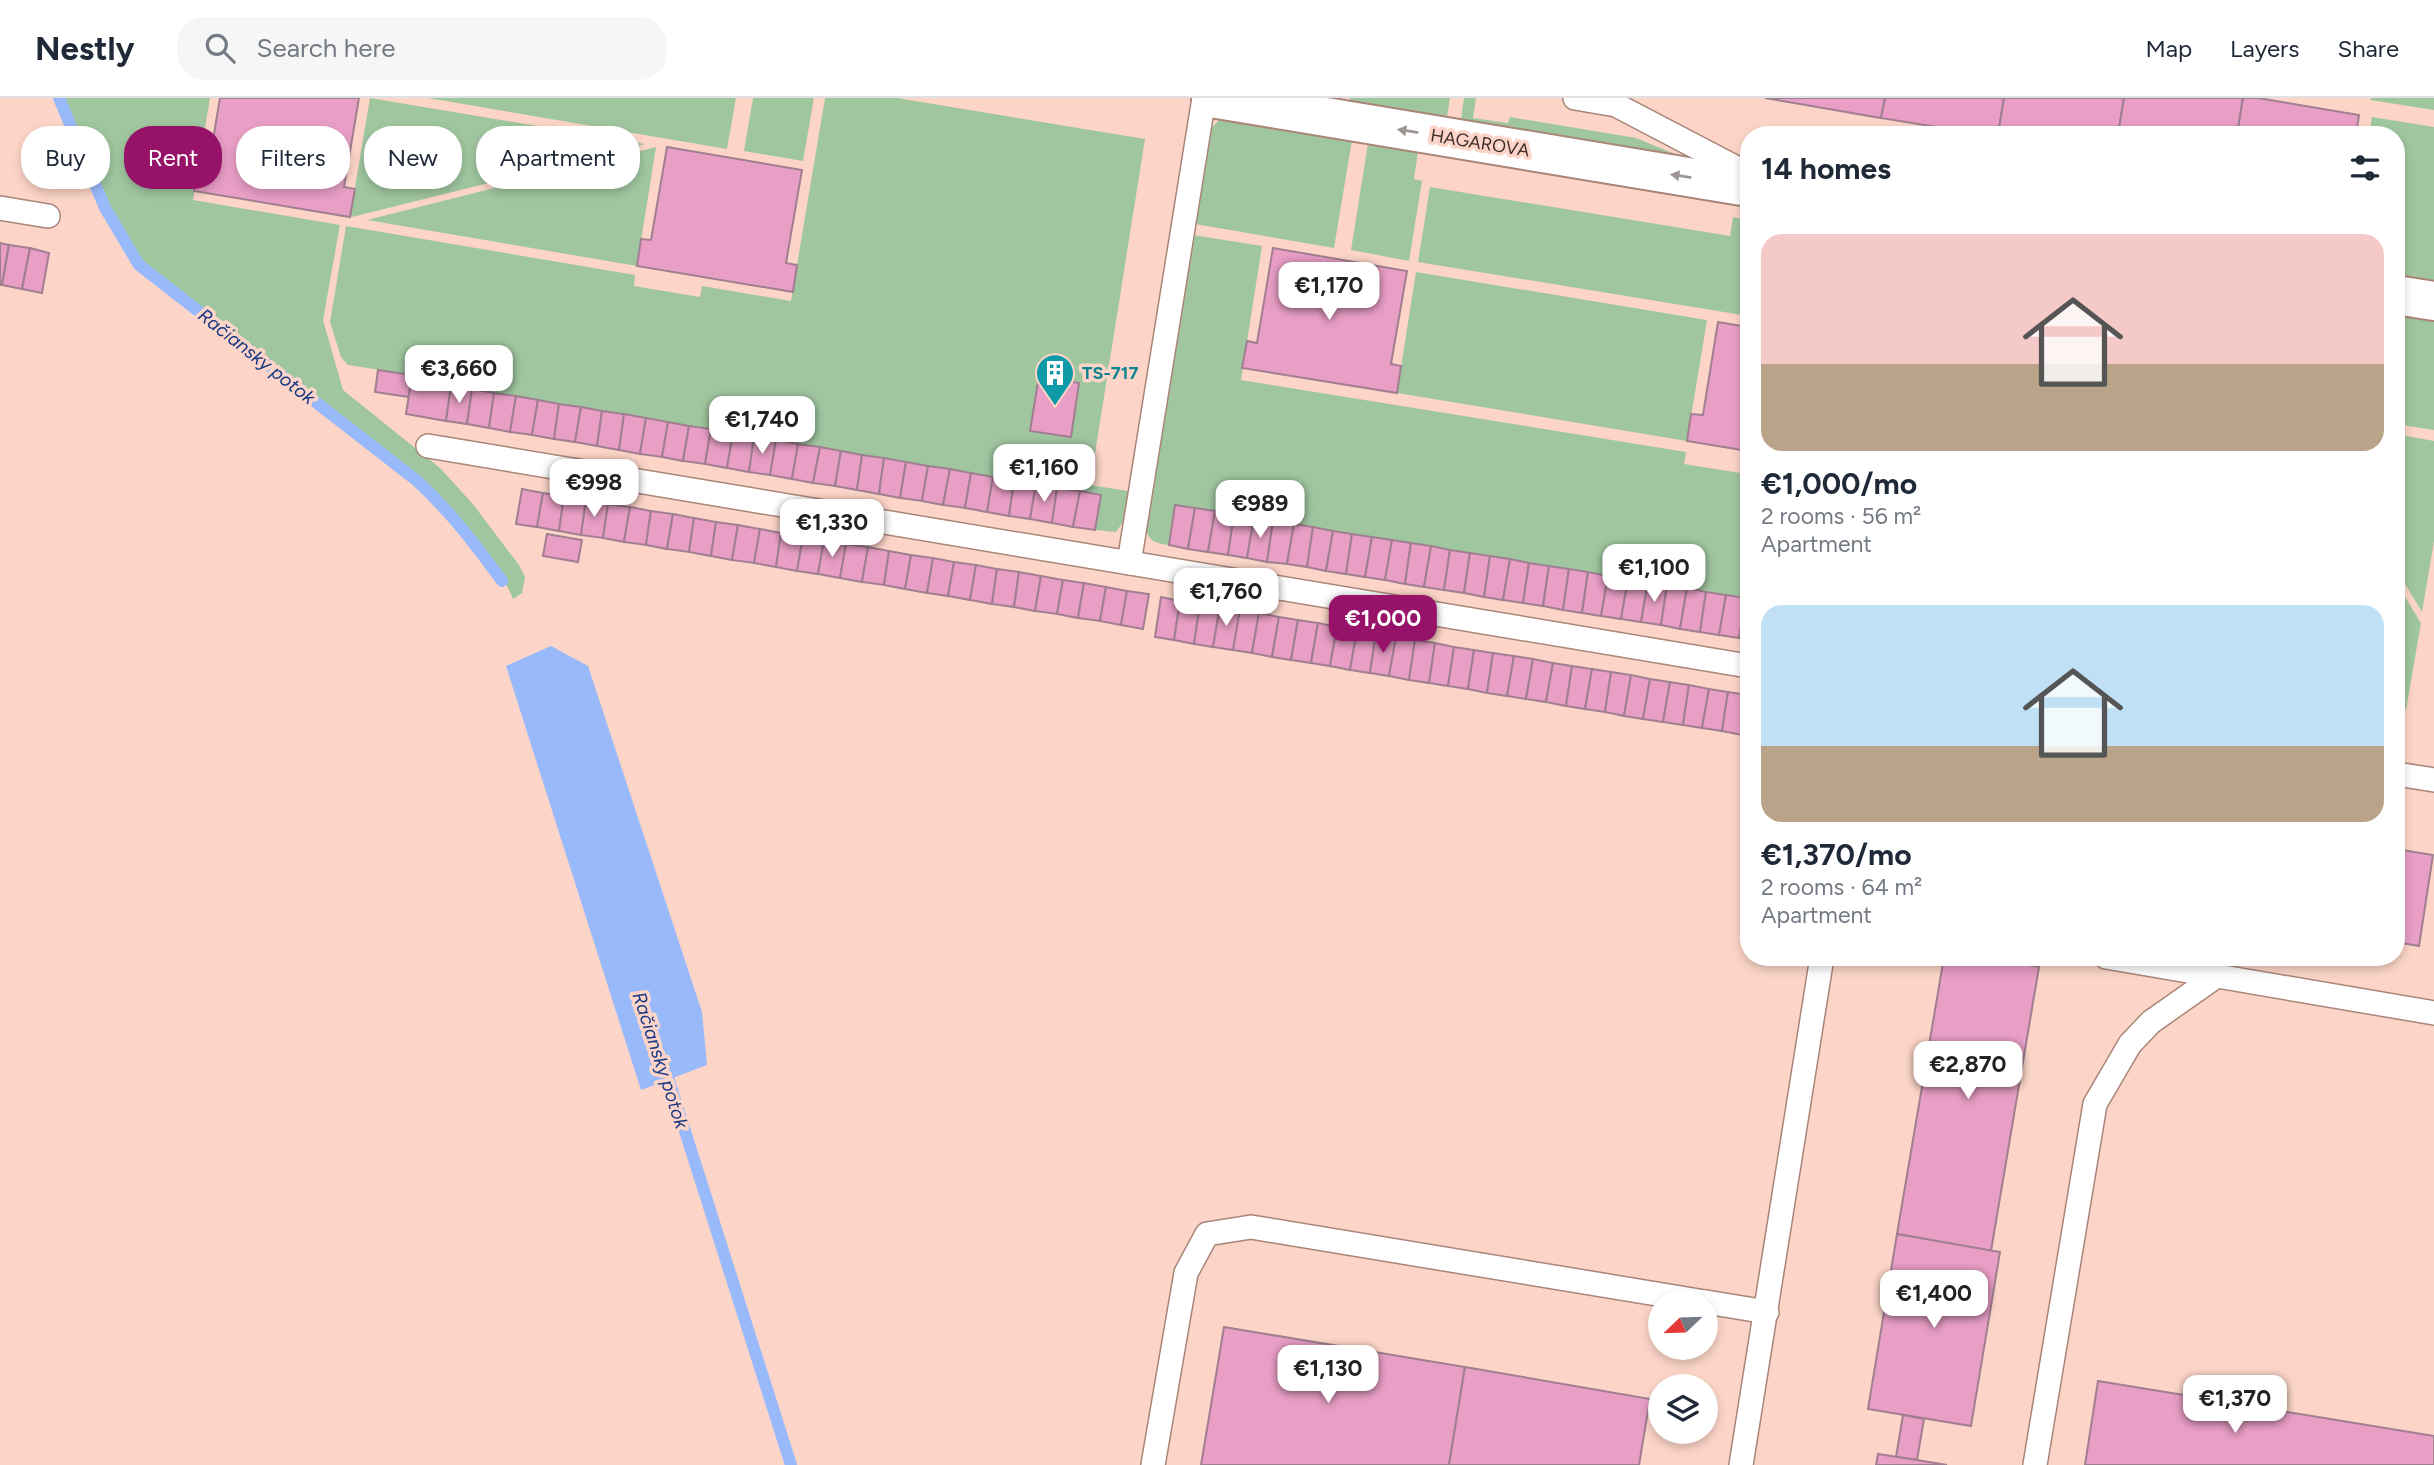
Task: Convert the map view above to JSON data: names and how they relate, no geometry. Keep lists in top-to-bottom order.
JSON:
{
  "streets": {
    "street": ["HAGAROVA"]
  },
  "one_way": ["HAGAROVA"],
  "water": ["Račiansky potok"],
  "places": {
    "building": ["TS-717"]
  },
  "north": "bottom left",
  "page": {
    "header": "Nestly",
    "search": "Search here",
    "nav": ["Map", "Layers", "Share"],
    "chip": [
      "Buy",
      "Rent",
      "Filters",
      "New",
      "Apartment"
    ],
    "heading": "14 homes",
    "list": [
      {
        "name": "€1,000/mo",
        "note": "2 rooms · 56 m² · Apartment"
      },
      {
        "name": "€1,370/mo",
        "note": "2 rooms · 64 m² · Apartment"
      }
    ],
    "price": [
      "€1,170",
      "€3,660",
      "€1,740",
      "€1,160",
      "€998",
      "€989",
      "€1,330",
      "€1,100",
      "€1,760",
      "€1,000",
      "€2,870",
      "€1,400",
      "€1,130",
      "€1,370"
    ]
  }
}
